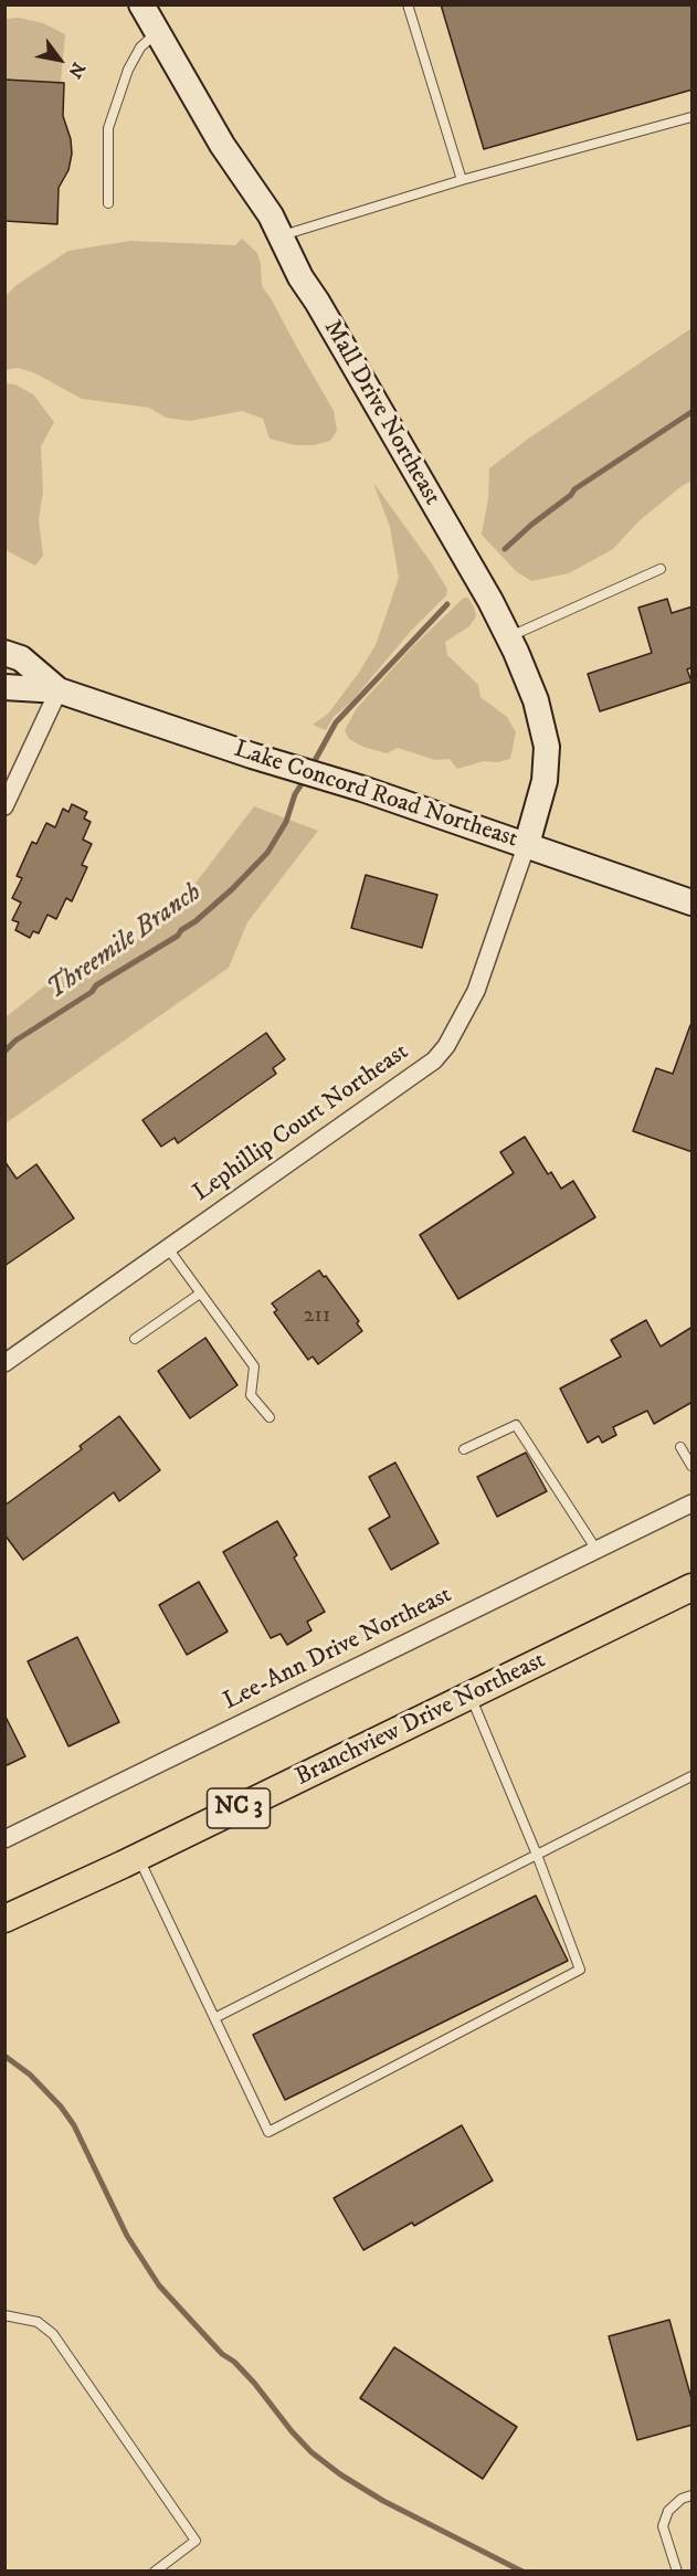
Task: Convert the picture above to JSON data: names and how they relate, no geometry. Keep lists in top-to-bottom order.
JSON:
{
  "streets": {
    "main road": ["Branchview Drive Northeast", "NC 3"],
    "street": [
      "Mall Drive Northeast",
      "Lake Concord Road Northeast",
      "Lephillip Court Northeast",
      "Lee-Ann Drive Northeast"
    ]
  },
  "crossings": [
    ["Mall Drive Northeast", "Lake Concord Road Northeast"],
    ["Mall Drive Northeast", "Lephillip Court Northeast"],
    ["Lake Concord Road Northeast", "Lephillip Court Northeast"]
  ],
  "water": ["Threemile Branch"],
  "house_numbers": ["211"],
  "north": "bottom right"
}
